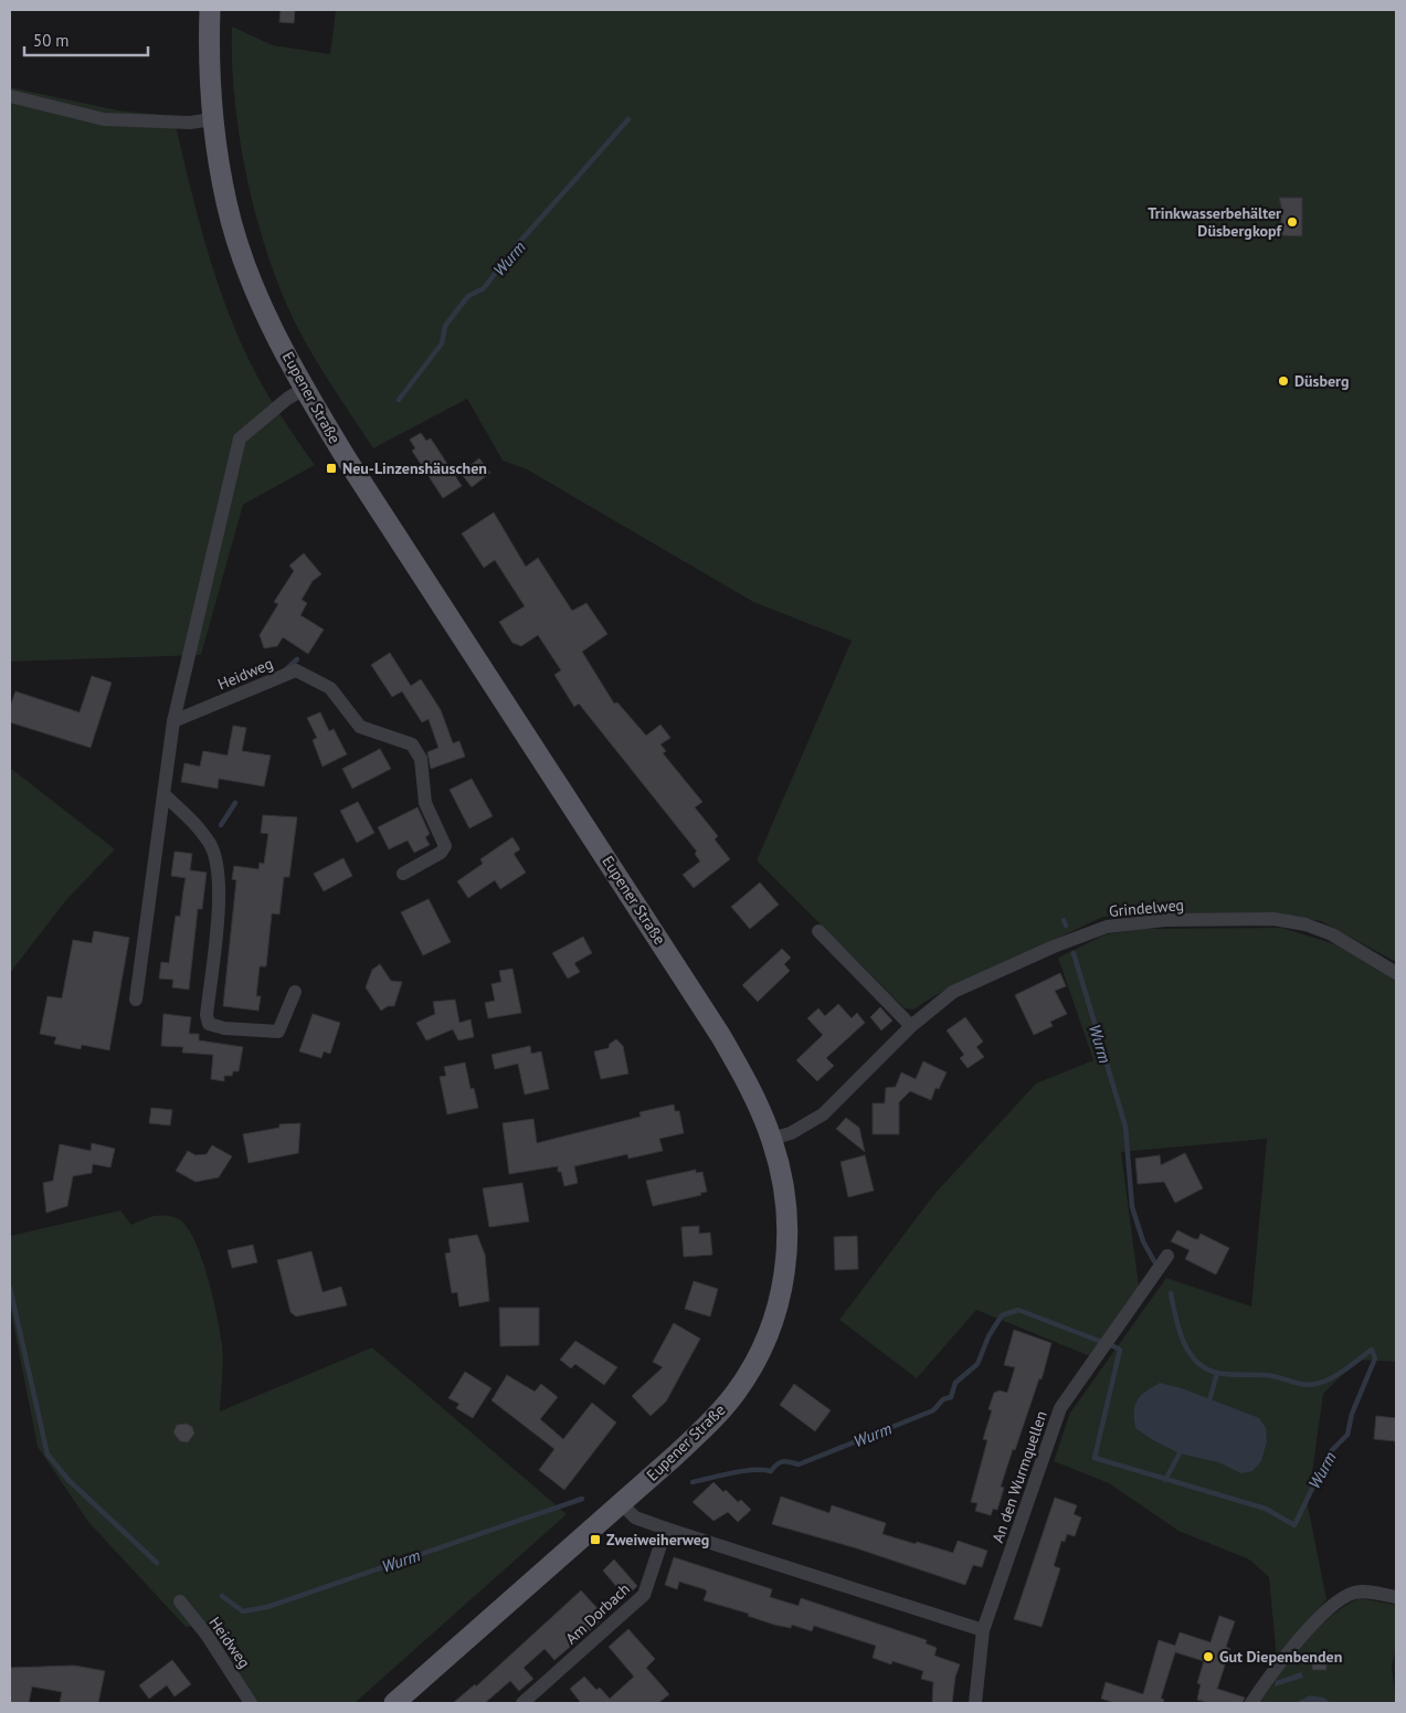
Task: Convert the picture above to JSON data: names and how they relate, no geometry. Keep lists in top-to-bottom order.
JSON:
{
  "streets": {
    "main road": ["Eupener Straße"],
    "street": [
      "Heidweg",
      "Grindelweg",
      "An den Wurmquellen",
      "Am Dorbach"
    ]
  },
  "crossings": [
    ["Eupener Straße", "Grindelweg"]
  ],
  "water": ["Wurm"],
  "places": {
    "other": ["Trinkwasserbehälter Düsbergkopf", "Düsberg", "Gut Diepenbenden"],
    "transit": ["Neu-Linzenshäuschen", "Zweiweiherweg"]
  },
  "scale_bar": "50 m"
}
